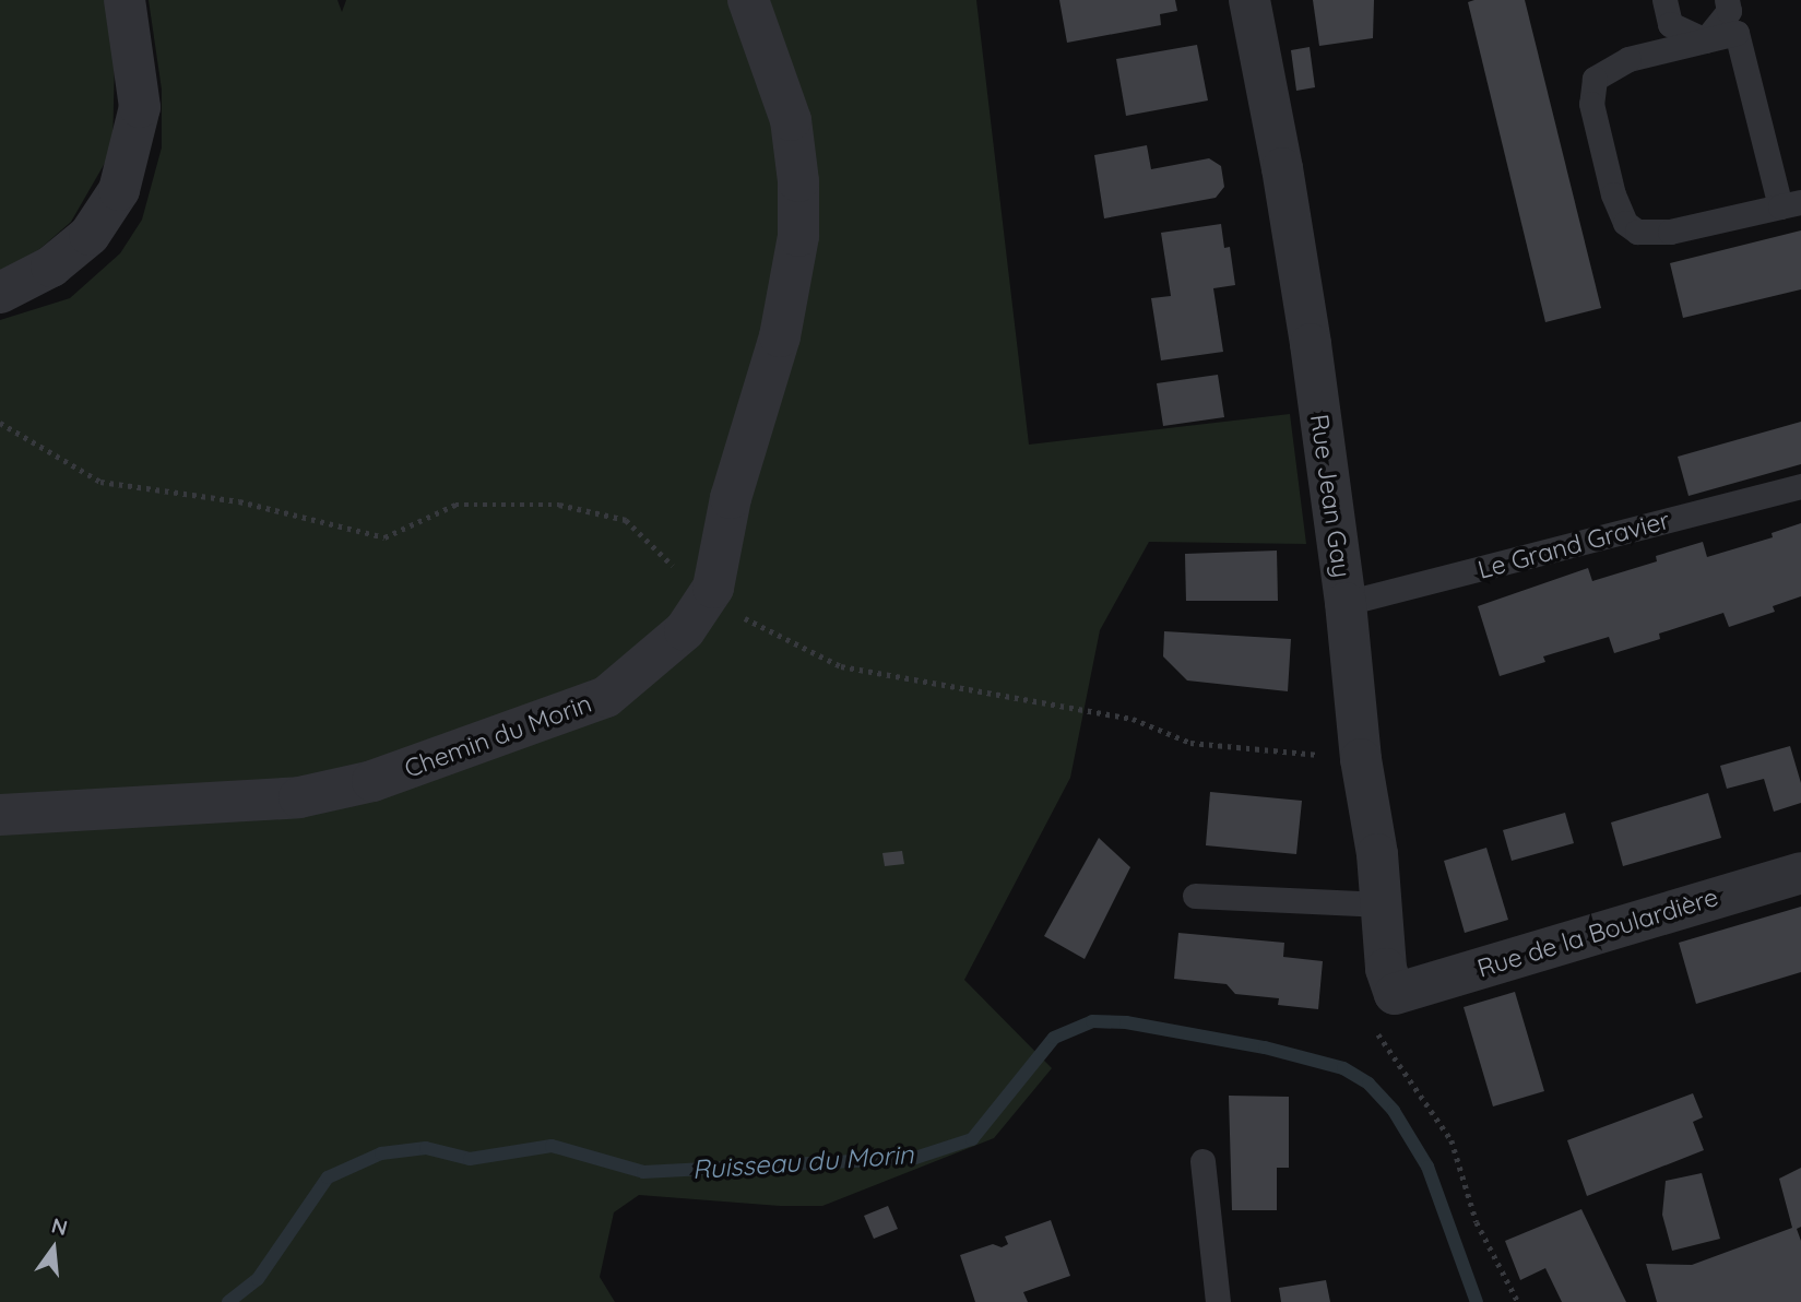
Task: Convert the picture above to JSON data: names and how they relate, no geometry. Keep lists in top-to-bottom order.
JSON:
{
  "streets": {
    "street": ["Rue Jean Gay", "Chemin du Morin", "Rue de la Boulardière"],
    "lane": ["Le Grand Gravier"]
  },
  "crossings": [
    ["Rue Jean Gay", "Le Grand Gravier"],
    ["Rue Jean Gay", "Rue de la Boulardière"]
  ],
  "water": ["Ruisseau du Morin"],
  "north": "top"
}
